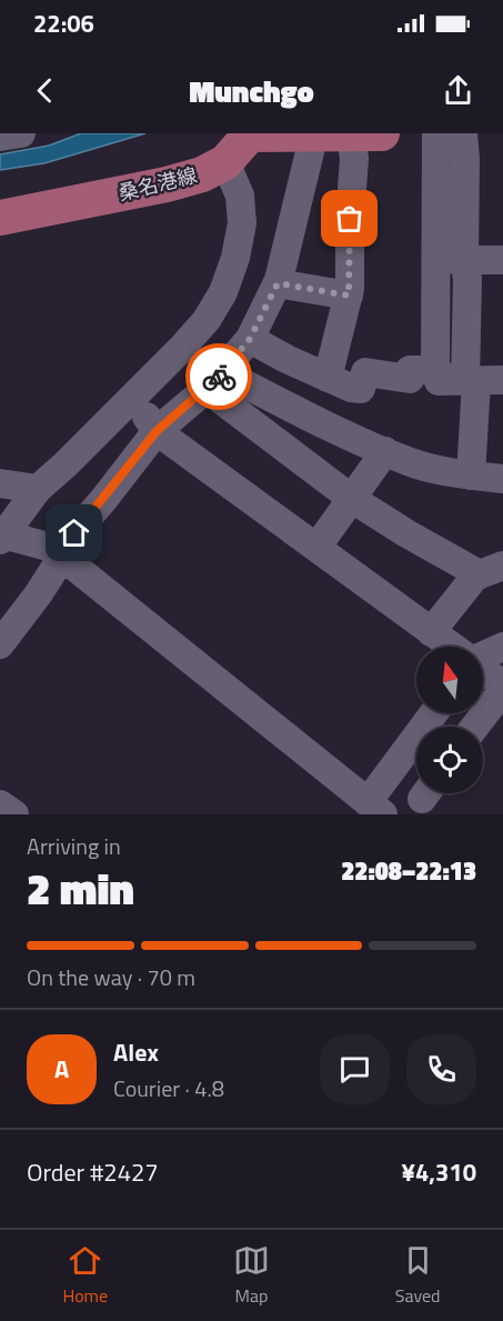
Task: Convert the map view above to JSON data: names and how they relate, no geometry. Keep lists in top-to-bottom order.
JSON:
{
  "streets": {
    "main road": ["桑名港線"]
  },
  "north": "top",
  "page": {
    "status": "22:06",
    "header": "Munchgo",
    "heading": ["2 min", "Arriving in", "22:08–22:13"],
    "panel": [
      "Alex",
      "Courier · 4.8",
      "Order #2427",
      "¥4,310"
    ],
    "bar": "On the way · 70 m",
    "round": "A",
    "tabs": ["Home", "Map", "Saved"]
  }
}
